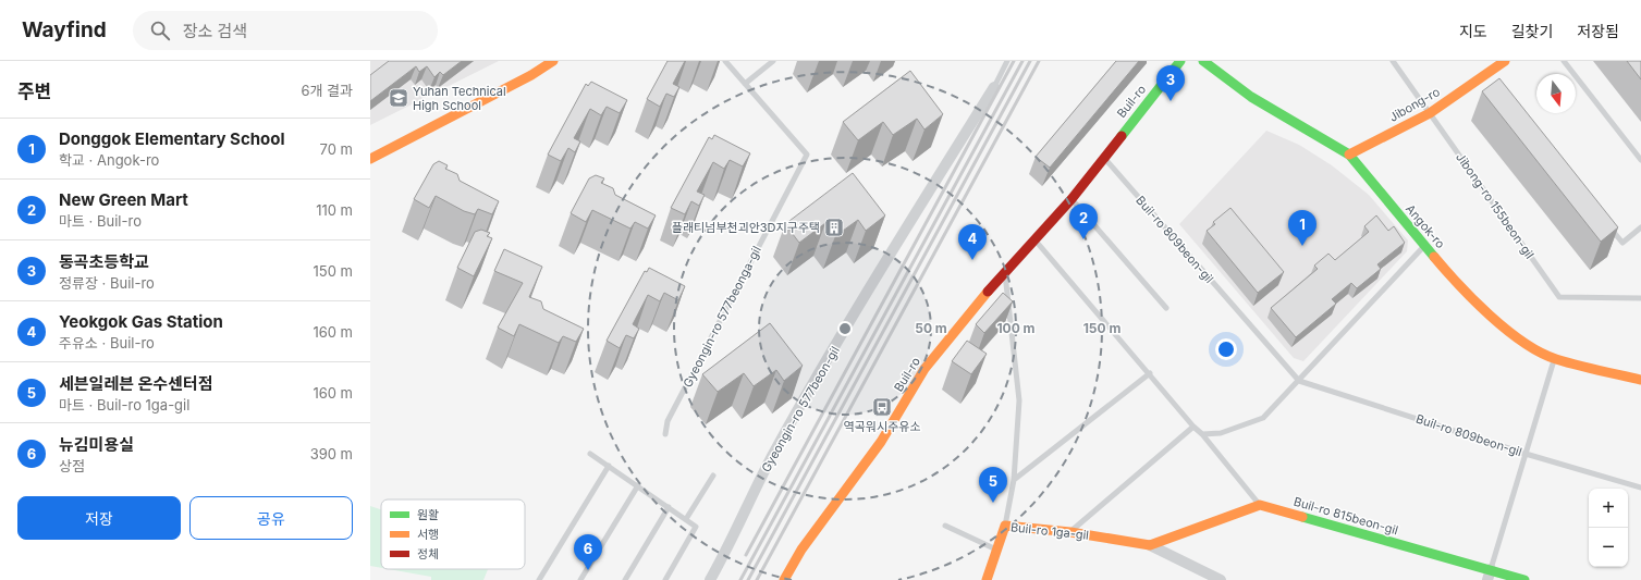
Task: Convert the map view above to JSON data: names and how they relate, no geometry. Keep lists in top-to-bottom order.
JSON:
{
  "streets": {
    "street": [
      "Buil-ro",
      "Jibong-ro",
      "Angok-ro",
      "Gyeongin-ro 577beon-gil",
      "Buil-ro 815beon-gil",
      "Buil-ro 1ga-gil"
    ],
    "lane": ["Jibong-ro 155beon-gil", "Buil-ro 809beon-gil", "Gyeongin-ro 577beonga-gil"]
  },
  "crossings": [
    ["Buil-ro", "Buil-ro 809beon-gil"],
    ["Jibong-ro", "Jibong-ro 155beon-gil"],
    ["Jibong-ro", "Angok-ro"],
    ["Buil-ro 815beon-gil", "Buil-ro 1ga-gil"]
  ],
  "places": {
    "school or university": ["Yuhan Technical High School"],
    "building": ["플래티넘부천괴안3D지구주택"],
    "bus stop": ["역곡워시주유소"]
  },
  "legend": ["원활", "서행", "정체"],
  "north": "bottom",
  "page": {
    "header": "Wayfind",
    "search": "장소 검색",
    "nav": ["지도", "길찾기", "저장됨"],
    "heading": ["주변", "6개 결과"],
    "pins": [
      "3",
      "2",
      "1",
      "4",
      "5",
      "6"
    ],
    "list": [
      {
        "mark": "1",
        "name": "Donggok Elementary School",
        "note": "학교 · Angok-ro",
        "value": "70 m"
      },
      {
        "mark": "2",
        "name": "New Green Mart",
        "note": "마트 · Buil-ro",
        "value": "110 m"
      },
      {
        "mark": "3",
        "name": "동곡초등학교",
        "note": "정류장 · Buil-ro",
        "value": "150 m"
      },
      {
        "mark": "4",
        "name": "Yeokgok Gas Station",
        "note": "주유소 · Buil-ro",
        "value": "160 m"
      },
      {
        "mark": "5",
        "name": "세븐일레븐 온수센터점",
        "note": "마트 · Buil-ro 1ga-gil",
        "value": "160 m"
      },
      {
        "mark": "6",
        "name": "뉴김미용실",
        "note": "상점",
        "value": "390 m"
      }
    ],
    "buttons": ["저장", "공유"],
    "map_buttons": ["+", "−"]
  },
  "rings": ["50 m", "100 m", "150 m"]
}
